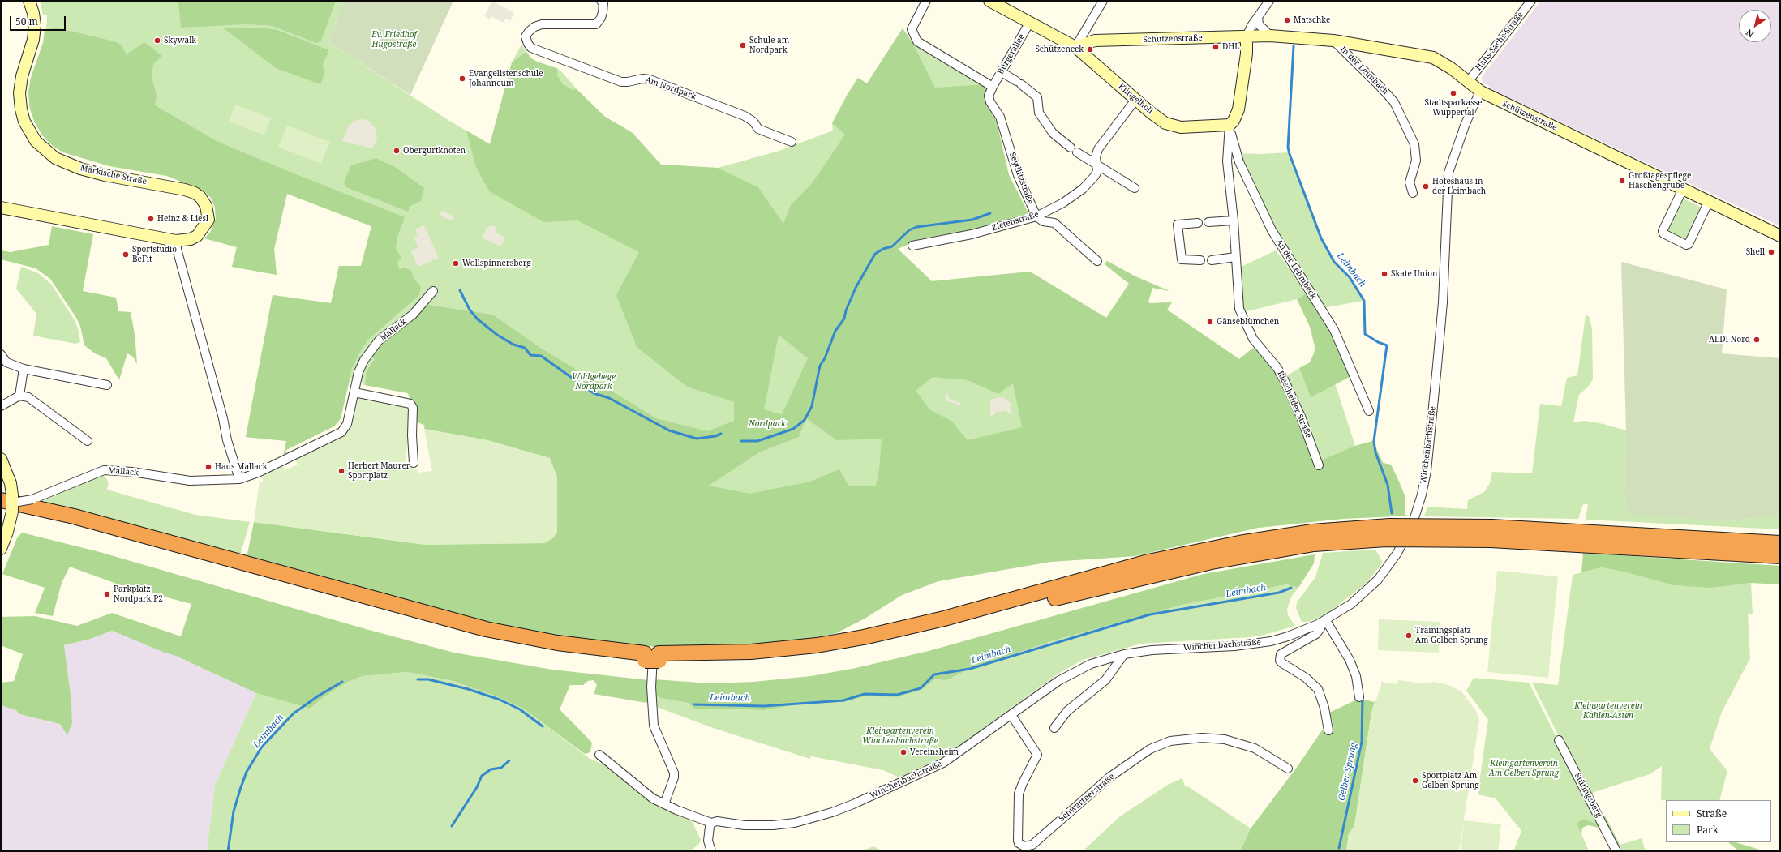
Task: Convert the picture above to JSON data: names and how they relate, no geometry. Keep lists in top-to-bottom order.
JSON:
{
  "streets": {
    "street": [
      "Schützenstraße",
      "Hans-Sachs-Straße",
      "Bürgerallee",
      "In der Leimbach",
      "Am Nordpark",
      "Klingelholl",
      "Märkische Straße",
      "Seydlitzstraße",
      "Zietenstraße",
      "An der Lehmbeck",
      "Mallack",
      "Riescheider Straße",
      "Winchenbachstraße",
      "Stütingsberg",
      "Schwartnerstraße"
    ]
  },
  "crossings": [
    ["Schützenstraße", "Hans-Sachs-Straße"],
    ["Schützenstraße", "In der Leimbach"],
    ["Schützenstraße", "Klingelholl"],
    ["Schützenstraße", "Winchenbachstraße"],
    ["Bürgerallee", "Klingelholl"],
    ["Bürgerallee", "Seydlitzstraße"],
    ["Klingelholl", "Zietenstraße"],
    ["Klingelholl", "An der Lehmbeck"],
    ["Klingelholl", "Riescheider Straße"],
    ["Seydlitzstraße", "Zietenstraße"],
    ["An der Lehmbeck", "Riescheider Straße"],
    ["Winchenbachstraße", "Schwartnerstraße"]
  ],
  "water": ["Leimbach", "Gelber Sprung"],
  "parks": [
    "Ev. Friedhof Hugostraße",
    "Wildgehege Nordpark",
    "Nordpark",
    "Kleingartenverein Kahlen-Asten",
    "Kleingartenverein Winchenbachstraße",
    "Kleingartenverein Am Gelben Sprung"
  ],
  "places": [
    "Matschke",
    "Skywalk",
    "Schule am Nordpark",
    "DHL",
    "Schützeneck",
    "Evangelistenschule Johanneum",
    "Stadtsparkasse Wuppertal",
    "Obergurtknoten",
    "Großtagespflege Häschengrube",
    "Hofeshaus in der Leimbach",
    "Heinz & Liesl",
    "Shell",
    "Sportstudio BeFit",
    "Wollspinnersberg",
    "Skate Union",
    "Gänseblümchen",
    "ALDI Nord",
    "Haus Mallack",
    "Herbert Maurer Sportplatz",
    "Parkplatz Nordpark P2",
    "Trainingsplatz Am Gelben Sprung",
    "Vereinsheim",
    "Sportplatz Am Gelben Sprung"
  ],
  "legend": ["Straße", "Park"],
  "scale_bar": "50 m",
  "north": "bottom left"
}
